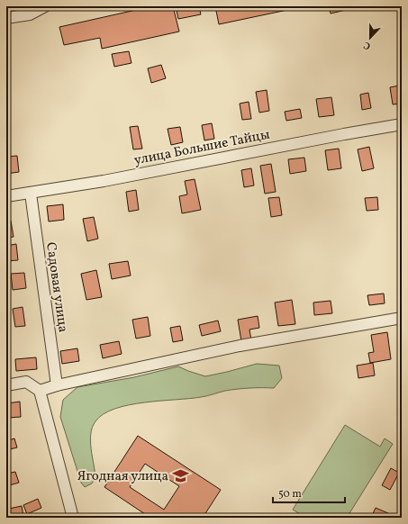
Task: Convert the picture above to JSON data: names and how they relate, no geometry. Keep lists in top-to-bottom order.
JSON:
{
  "streets": {
    "street": ["улица Большие Тайцы", "Садовая улица"]
  },
  "crossings": [
    ["улица Большие Тайцы", "Садовая улица"]
  ],
  "places": {
    "school or university": ["Ягодная улица"]
  },
  "scale_bar": "50 m",
  "north": "bottom"
}
